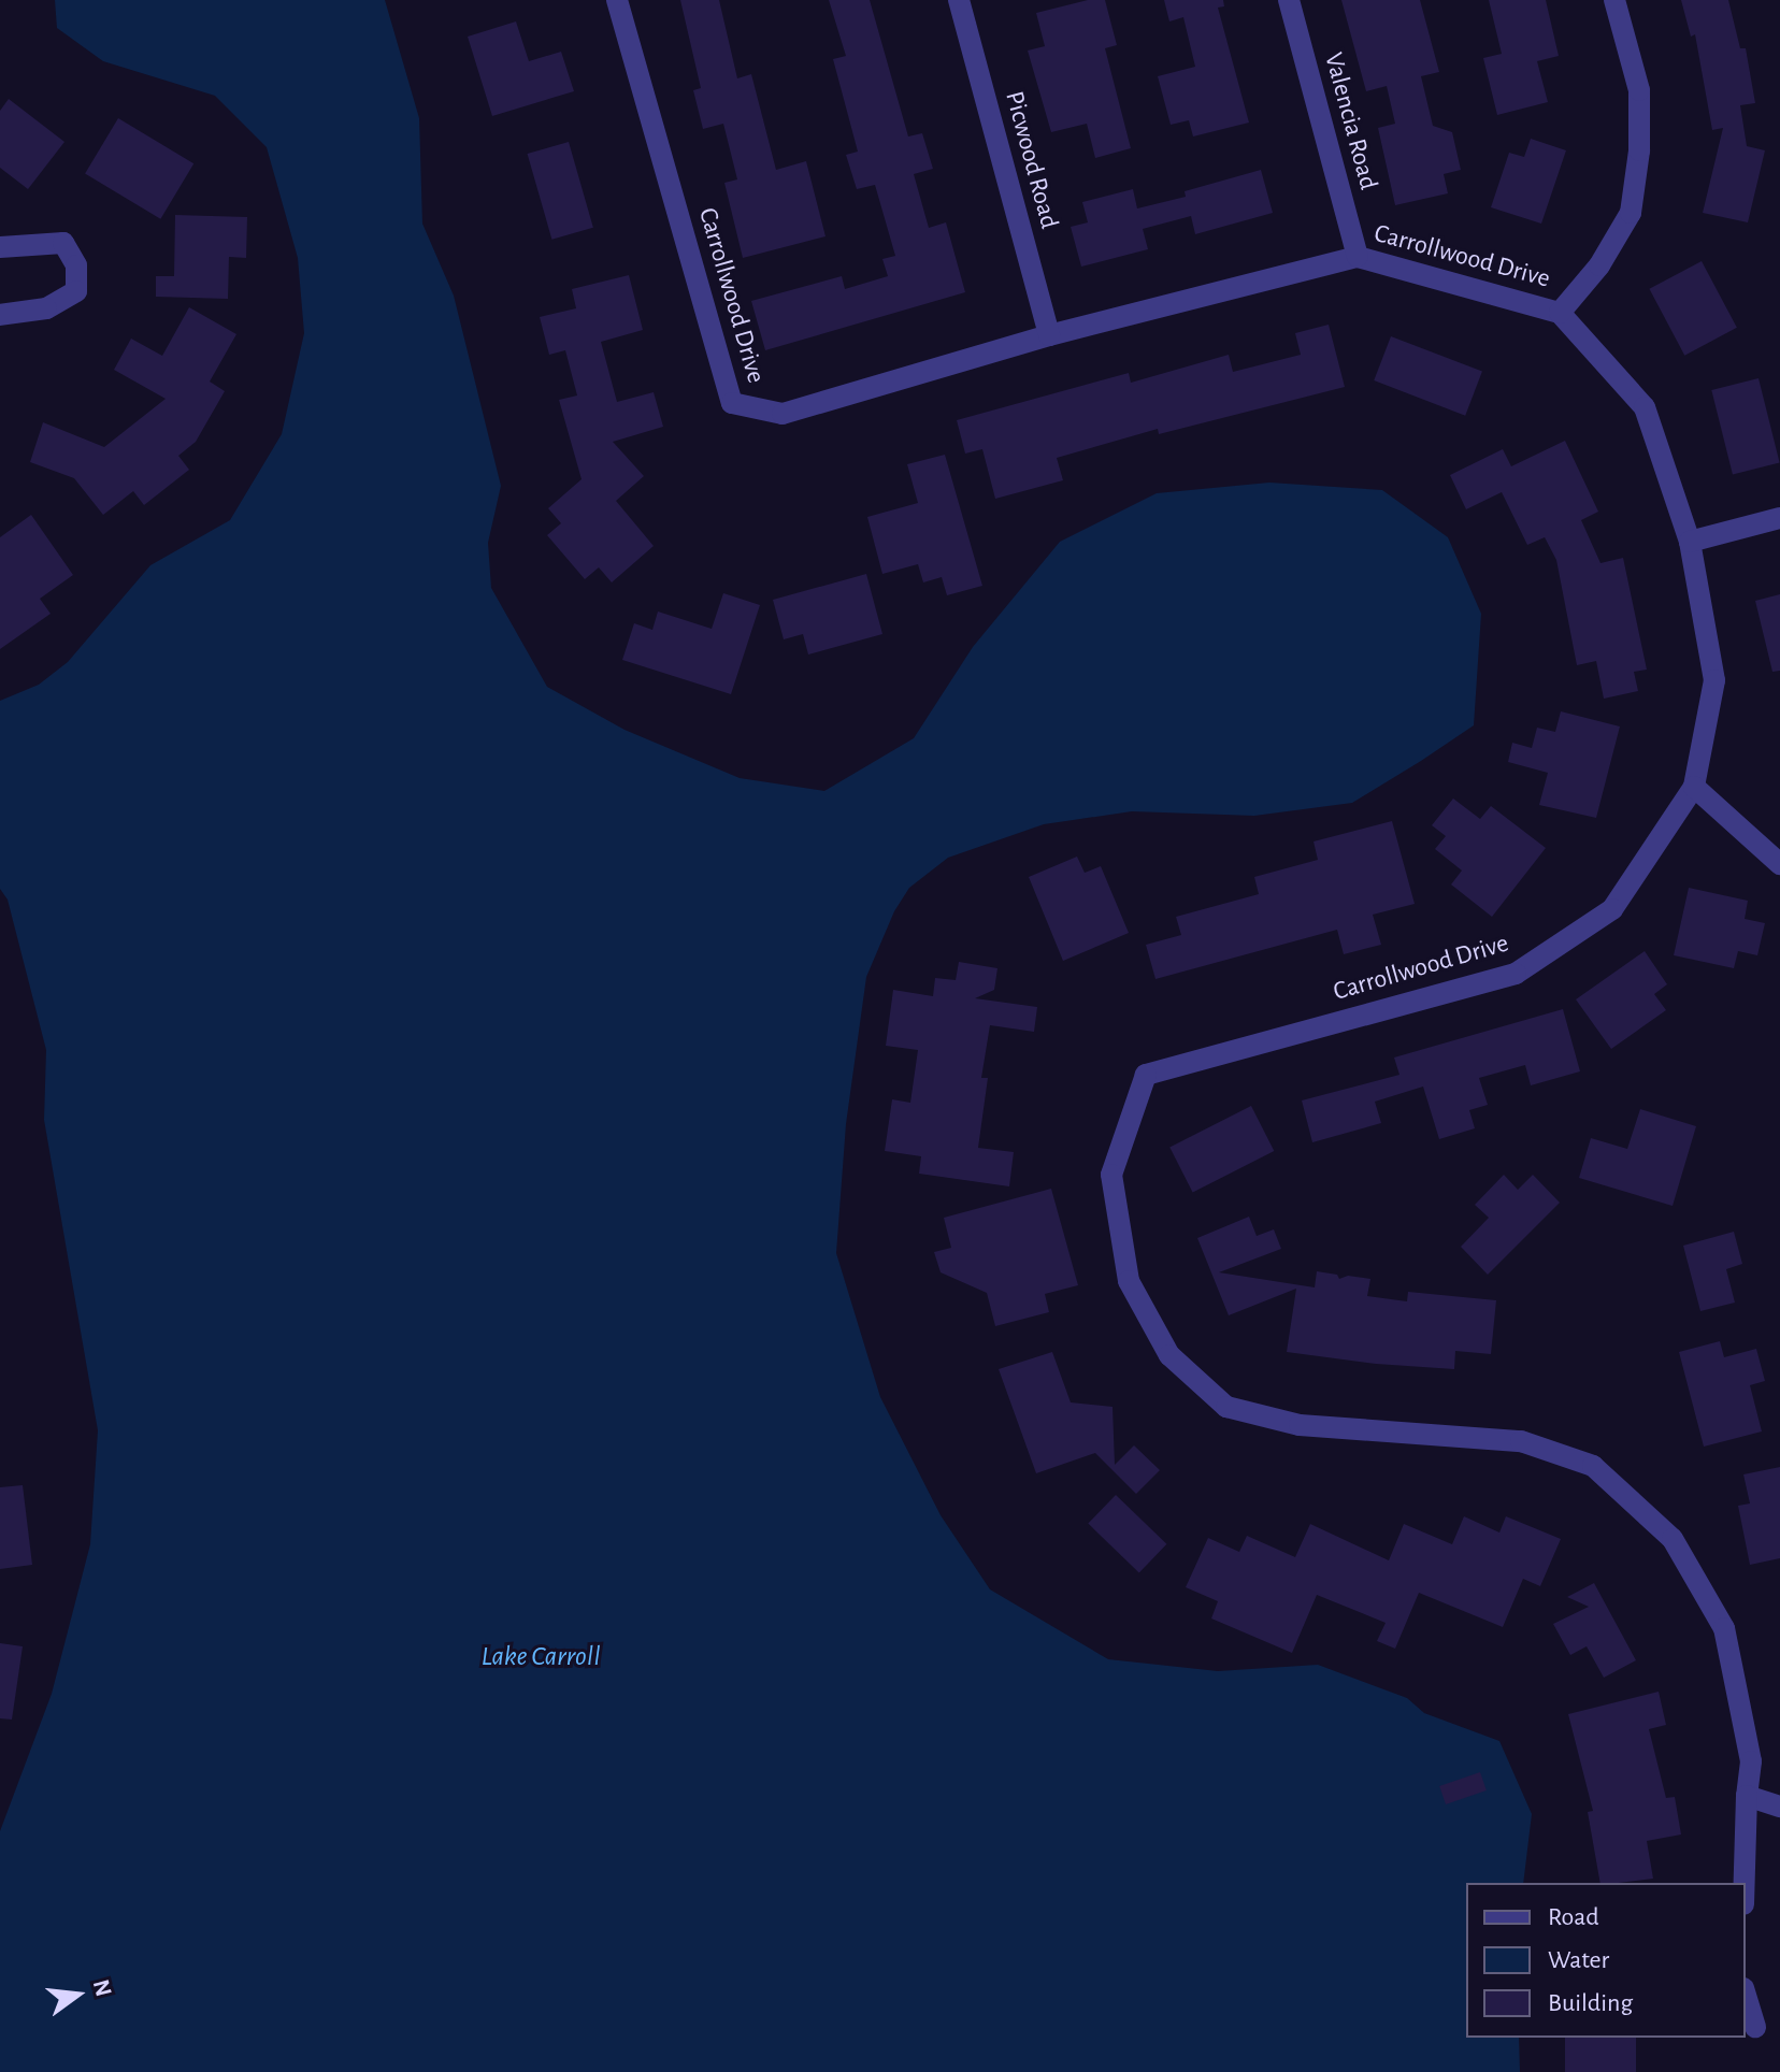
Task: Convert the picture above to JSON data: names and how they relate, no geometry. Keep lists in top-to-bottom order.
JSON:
{
  "streets": {
    "street": ["Valencia Road", "Picwood Road", "Carrollwood Drive"]
  },
  "crossings": [
    ["Valencia Road", "Carrollwood Drive"],
    ["Picwood Road", "Carrollwood Drive"]
  ],
  "water": ["Lake Carroll"],
  "legend": ["Road", "Water", "Building"],
  "north": "right"
}
